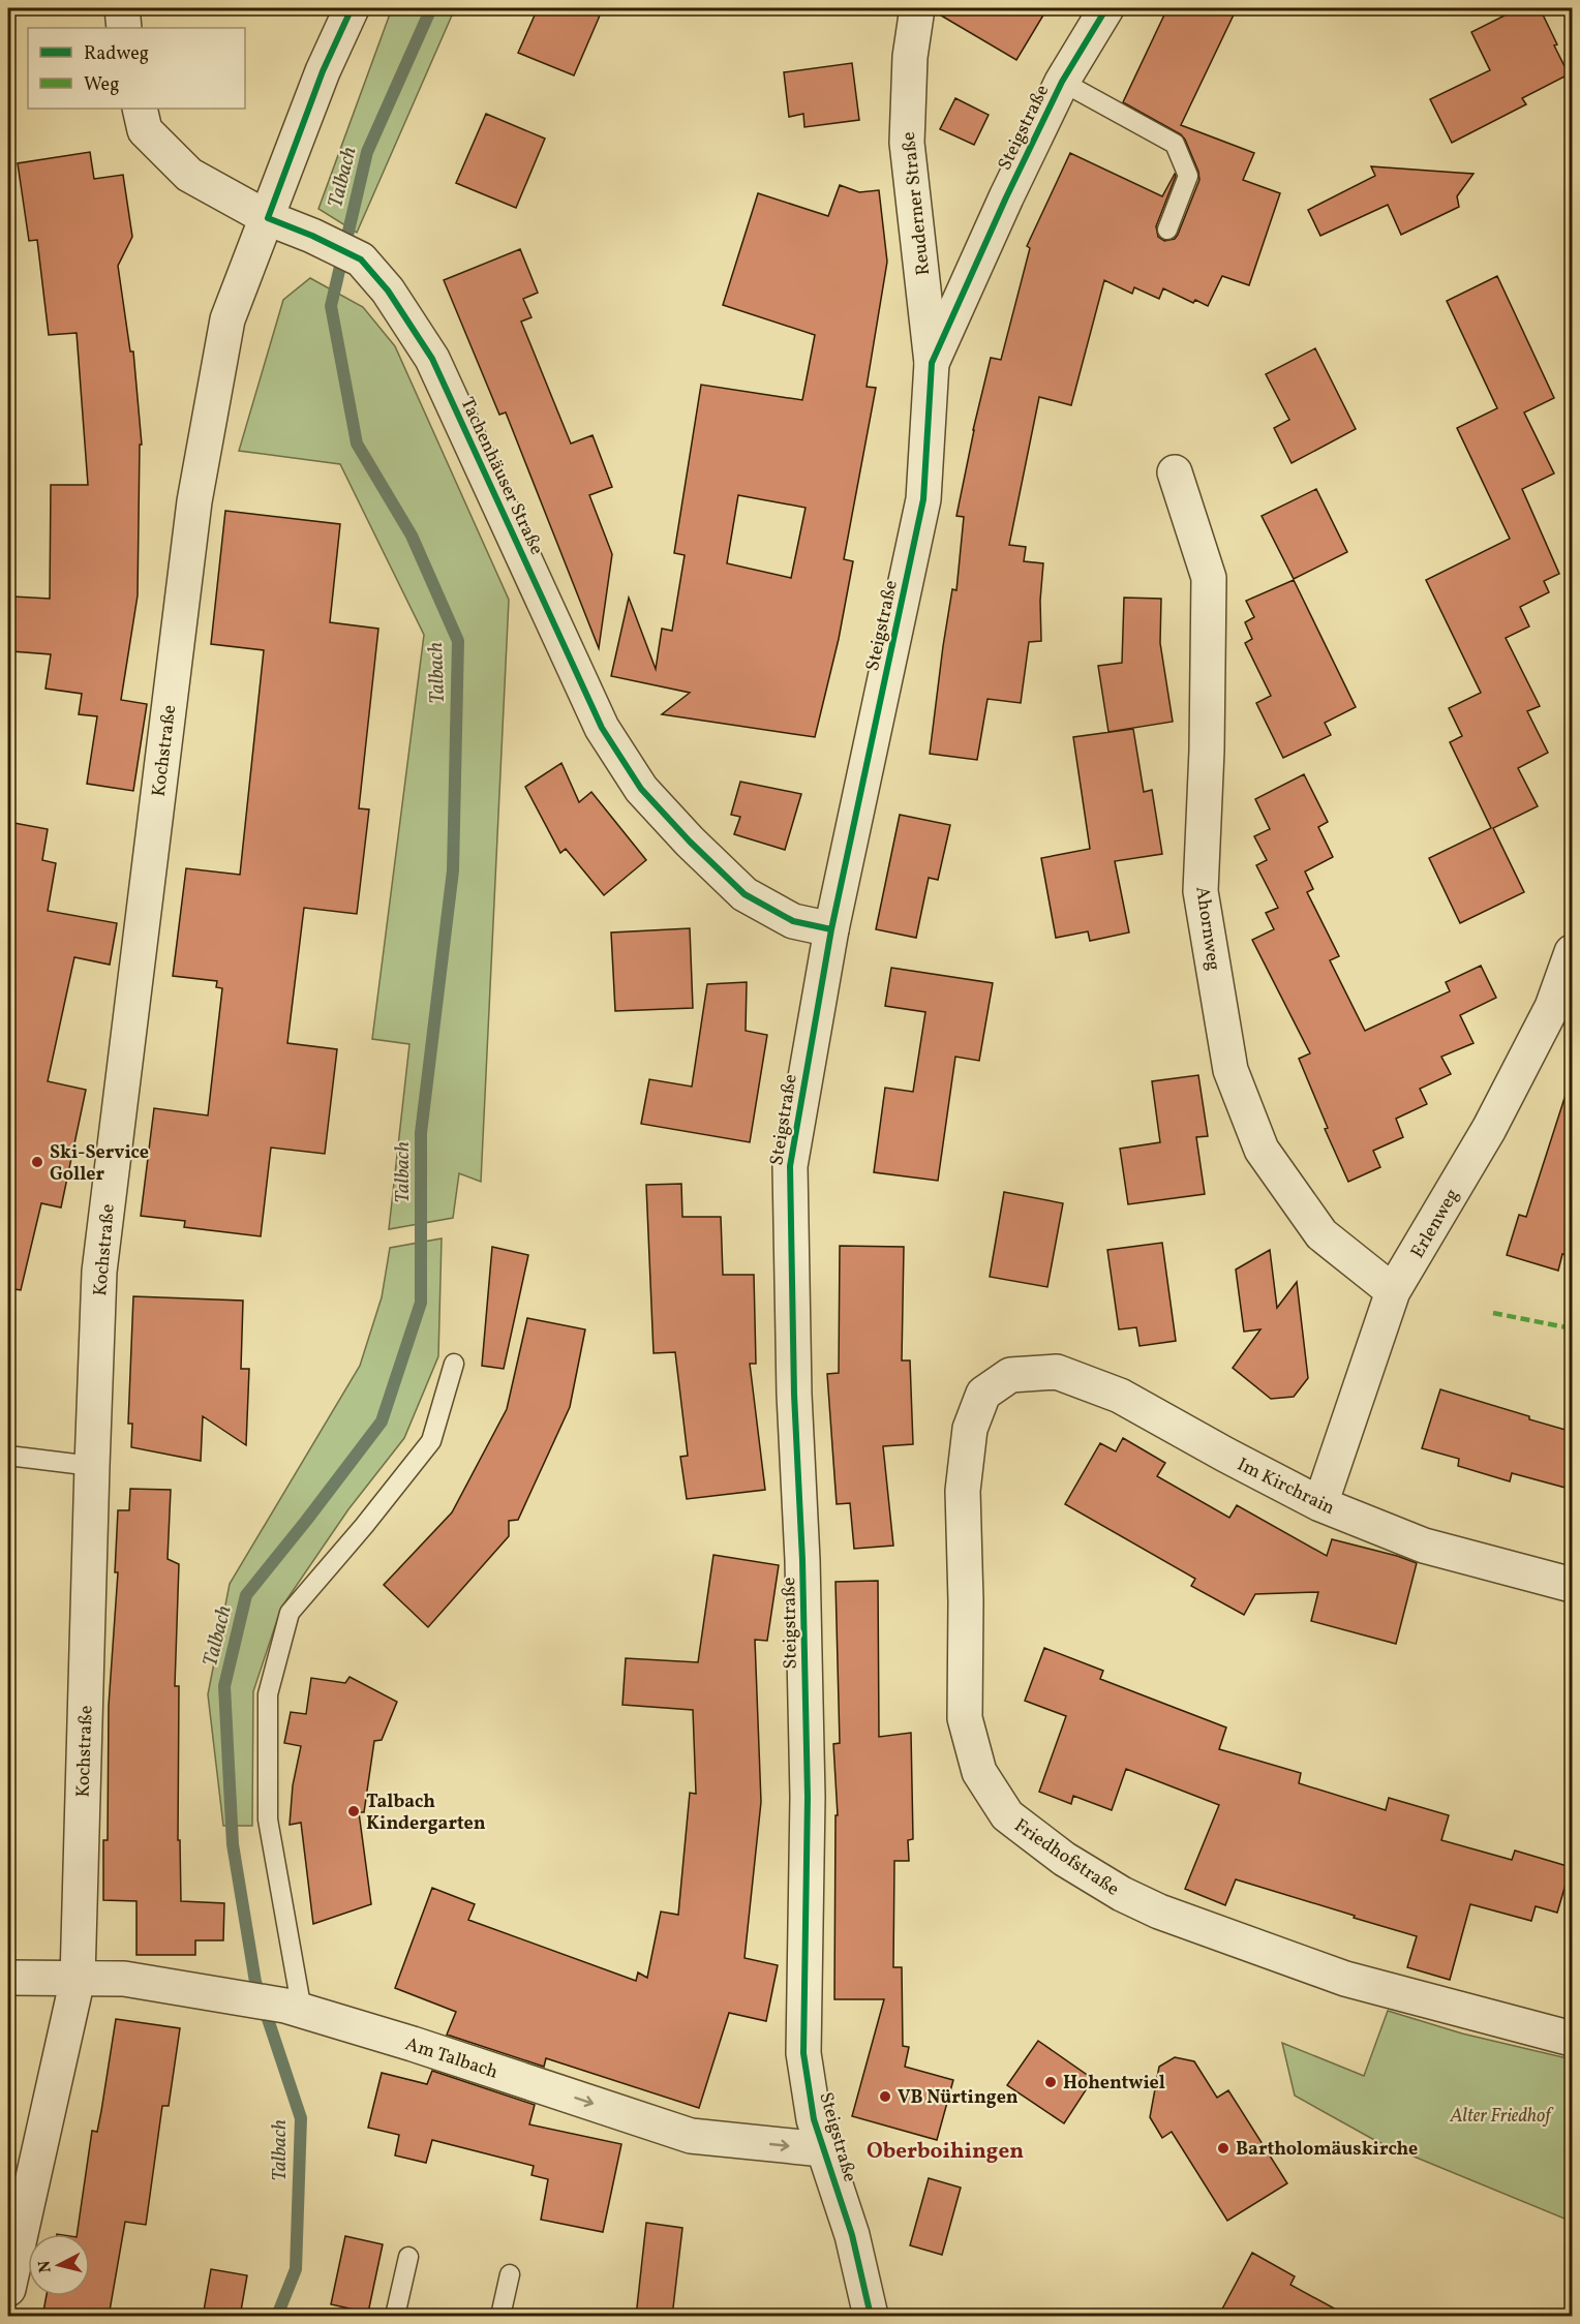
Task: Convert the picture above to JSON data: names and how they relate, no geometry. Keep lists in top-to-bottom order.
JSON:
{
  "streets": {
    "street": [
      "Steigstraße",
      "Reuderner Straße",
      "Tachenhäuser Straße",
      "Kochstraße",
      "Ahornweg",
      "Erlenweg",
      "Im Kirchrain",
      "Friedhofstraße",
      "Am Talbach"
    ]
  },
  "crossings": [
    ["Steigstraße", "Reuderner Straße"],
    ["Steigstraße", "Tachenhäuser Straße"],
    ["Steigstraße", "Am Talbach"],
    ["Tachenhäuser Straße", "Kochstraße"],
    ["Kochstraße", "Am Talbach"],
    ["Ahornweg", "Erlenweg"],
    ["Erlenweg", "Im Kirchrain"],
    ["Im Kirchrain", "Friedhofstraße"]
  ],
  "one_way": ["Am Talbach"],
  "districts": ["Oberboihingen"],
  "water": ["Talbach"],
  "parks": ["Alter Friedhof"],
  "places": [
    "Ski-Service Goller",
    "Talbach Kindergarten",
    "Hohentwiel",
    "VB Nürtingen",
    "Bartholomäuskirche"
  ],
  "legend": ["Radweg", "Weg"],
  "north": "left"
}
